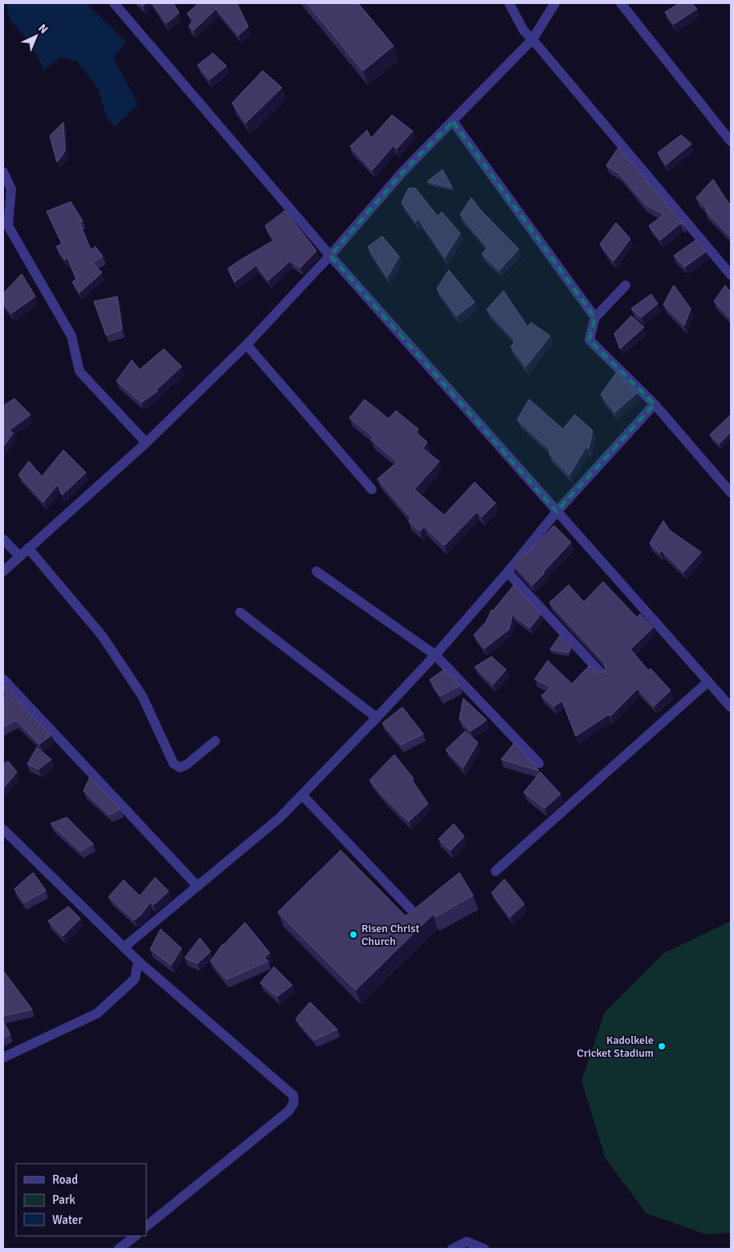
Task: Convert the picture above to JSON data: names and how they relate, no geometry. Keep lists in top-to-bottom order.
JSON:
{
  "places": ["Risen Christ Church", "Kadolkele Cricket Stadium"],
  "legend": ["Road", "Park", "Water"],
  "north": "top right"
}
